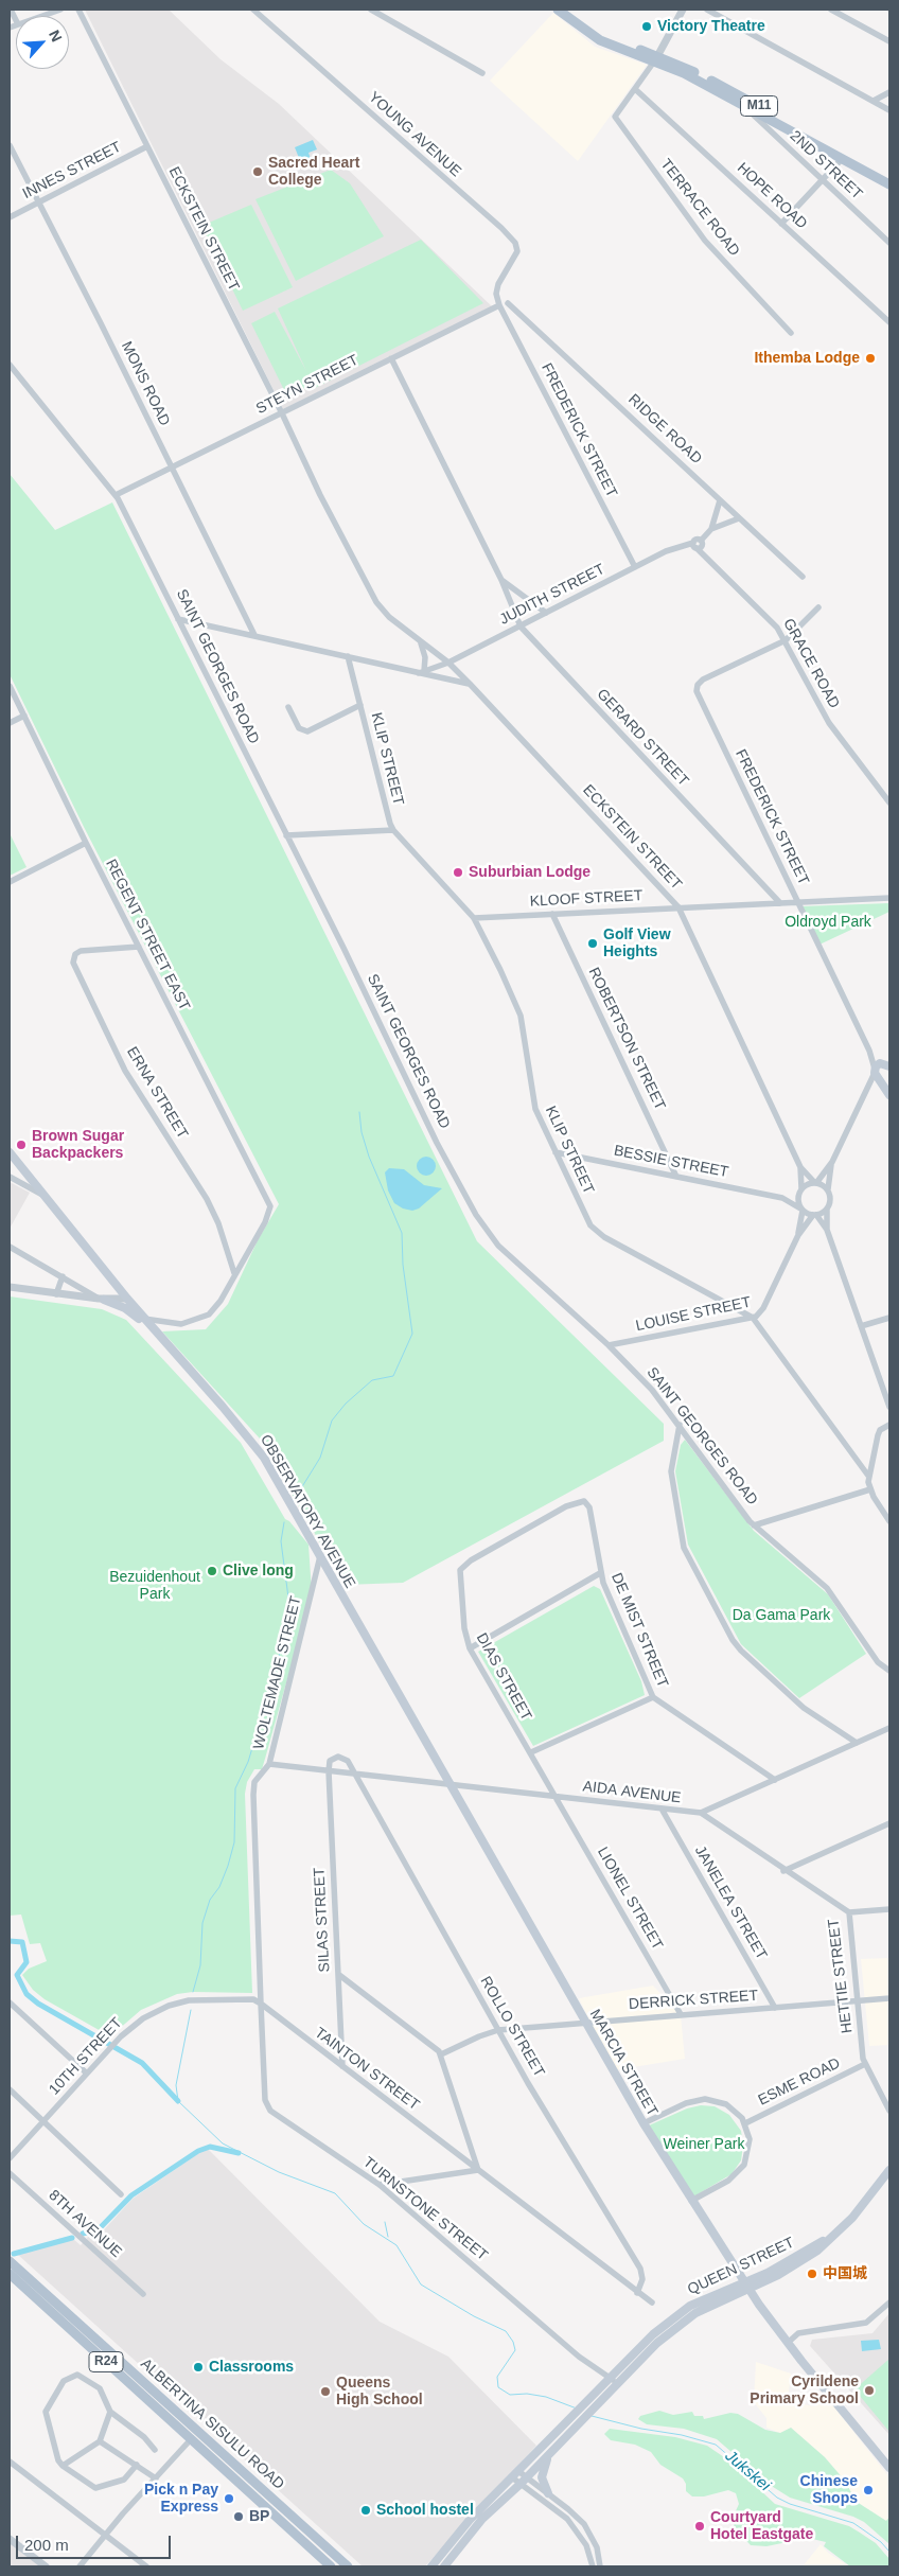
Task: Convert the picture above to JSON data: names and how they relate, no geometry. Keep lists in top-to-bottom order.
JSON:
{
  "streets": {
    "main road": [
      "M11",
      "OBSERVATORY AVENUE",
      "MARCIA STREET",
      "QUEEN STREET",
      "R24",
      "ALBERTINA SISULU ROAD"
    ],
    "street": [
      "YOUNG AVENUE",
      "2ND STREET",
      "INNES STREET",
      "HOPE ROAD",
      "TERRACE ROAD",
      "ECKSTEIN STREET",
      "MONS ROAD",
      "STEYN STREET",
      "RIDGE ROAD",
      "FREDERICK STREET",
      "JUDITH STREET",
      "GRACE ROAD",
      "SAINT GEORGES ROAD",
      "GERARD STREET",
      "KLIP STREET",
      "KLOOF STREET",
      "REGENT STREET EAST",
      "ROBERTSON STREET",
      "ERNA STREET",
      "BESSIE STREET",
      "LOUISE STREET",
      "DE MIST STREET",
      "WOLTEMADE STREET",
      "DIAS STREET",
      "AIDA AVENUE",
      "LIONEL STREET",
      "JANELEA STREET",
      "SILAS STREET",
      "HETTIE STREET",
      "DERRICK STREET",
      "ROLLO STREET",
      "10TH STREET",
      "TAINTON STREET",
      "ESME ROAD",
      "TURNSTONE STREET",
      "8TH AVENUE"
    ]
  },
  "crossings": [
    ["M11", "2ND STREET"],
    ["YOUNG AVENUE", "STEYN STREET"],
    ["YOUNG AVENUE", "FREDERICK STREET"],
    ["INNES STREET", "ECKSTEIN STREET"],
    ["INNES STREET", "MONS ROAD"],
    ["HOPE ROAD", "TERRACE ROAD"],
    ["ECKSTEIN STREET", "STEYN STREET"],
    ["ECKSTEIN STREET", "JUDITH STREET"],
    ["ECKSTEIN STREET", "KLOOF STREET"],
    ["ECKSTEIN STREET", "BESSIE STREET"],
    ["ECKSTEIN STREET", "LOUISE STREET"],
    ["MONS ROAD", "STEYN STREET"],
    ["STEYN STREET", "FREDERICK STREET"],
    ["STEYN STREET", "SAINT GEORGES ROAD"],
    ["STEYN STREET", "GERARD STREET"],
    ["FREDERICK STREET", "JUDITH STREET"],
    ["FREDERICK STREET", "GRACE ROAD"],
    ["FREDERICK STREET", "KLOOF STREET"],
    ["JUDITH STREET", "GRACE ROAD"],
    ["JUDITH STREET", "GERARD STREET"],
    ["SAINT GEORGES ROAD", "LOUISE STREET"],
    ["GERARD STREET", "KLOOF STREET"],
    ["KLIP STREET", "KLOOF STREET"],
    ["KLIP STREET", "BESSIE STREET"],
    ["KLIP STREET", "LOUISE STREET"],
    ["KLOOF STREET", "ROBERTSON STREET"],
    ["REGENT STREET EAST", "ERNA STREET"],
    ["ROBERTSON STREET", "BESSIE STREET"],
    ["BESSIE STREET", "LOUISE STREET"],
    ["OBSERVATORY AVENUE", "WOLTEMADE STREET"],
    ["OBSERVATORY AVENUE", "AIDA AVENUE"],
    ["OBSERVATORY AVENUE", "MARCIA STREET"],
    ["DE MIST STREET", "DIAS STREET"],
    ["DE MIST STREET", "AIDA AVENUE"],
    ["WOLTEMADE STREET", "AIDA AVENUE"],
    ["DIAS STREET", "AIDA AVENUE"],
    ["DIAS STREET", "LIONEL STREET"],
    ["AIDA AVENUE", "LIONEL STREET"],
    ["AIDA AVENUE", "JANELEA STREET"],
    ["AIDA AVENUE", "SILAS STREET"],
    ["AIDA AVENUE", "HETTIE STREET"],
    ["AIDA AVENUE", "ROLLO STREET"],
    ["AIDA AVENUE", "MARCIA STREET"],
    ["LIONEL STREET", "DERRICK STREET"],
    ["JANELEA STREET", "DERRICK STREET"],
    ["SILAS STREET", "TAINTON STREET"],
    ["HETTIE STREET", "DERRICK STREET"],
    ["HETTIE STREET", "ESME ROAD"],
    ["DERRICK STREET", "ROLLO STREET"],
    ["DERRICK STREET", "MARCIA STREET"],
    ["ROLLO STREET", "TAINTON STREET"],
    ["10TH STREET", "TAINTON STREET"],
    ["10TH STREET", "TURNSTONE STREET"],
    ["MARCIA STREET", "ESME ROAD"],
    ["MARCIA STREET", "QUEEN STREET"],
    ["TAINTON STREET", "TURNSTONE STREET"],
    ["TURNSTONE STREET", "QUEEN STREET"]
  ],
  "water": ["Jukskei"],
  "parks": [
    "Oldroyd Park",
    "Bezuidenhout Park",
    "Da Gama Park",
    "Weiner Park"
  ],
  "places": [
    "Victory Theatre",
    "Sacred Heart College",
    "Ithemba Lodge",
    "Suburbian Lodge",
    "Golf View Heights",
    "Brown Sugar Backpackers",
    "Clive long",
    "中国城",
    "Classrooms",
    "Cyrildene Primary School",
    "Queens High School",
    "Chinese Shops",
    "Pick n Pay Express",
    "School hostel",
    "BP",
    "Courtyard Hotel Eastgate"
  ],
  "scale_bar": "200 m",
  "north": "top right"
}
